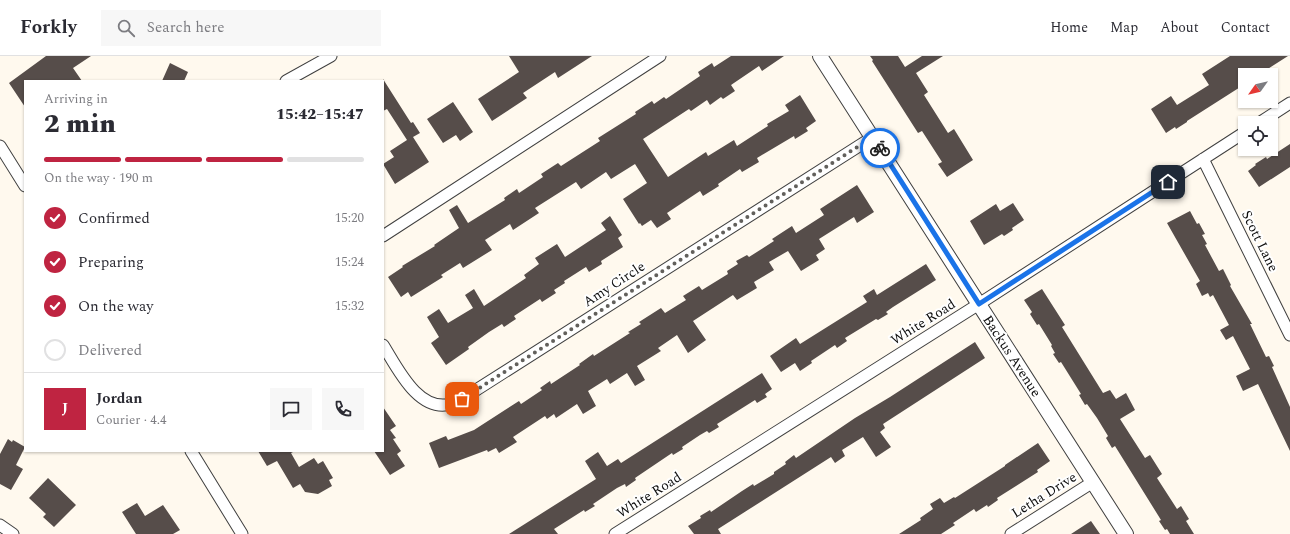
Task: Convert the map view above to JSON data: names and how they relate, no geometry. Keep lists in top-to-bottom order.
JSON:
{
  "streets": {
    "street": [
      "Scott Lane",
      "Amy Circle",
      "White Road",
      "Backus Avenue",
      "Letha Drive"
    ]
  },
  "crossings": [
    ["Scott Lane", "White Road"],
    ["Amy Circle", "Backus Avenue"],
    ["White Road", "Backus Avenue"],
    ["Backus Avenue", "Letha Drive"]
  ],
  "north": "bottom left",
  "page": {
    "header": "Forkly",
    "search": "Search here",
    "nav": [
      "Home",
      "Map",
      "About",
      "Contact"
    ],
    "heading": ["2 min", "Arriving in", "15:42–15:47"],
    "panel": ["Jordan", "Courier · 4.4"],
    "bar": "On the way · 190 m",
    "list": [
      ["Confirmed", "15:20"],
      ["Preparing", "15:24"],
      ["On the way", "15:32"],
      "Delivered"
    ],
    "round": "J"
  }
}
